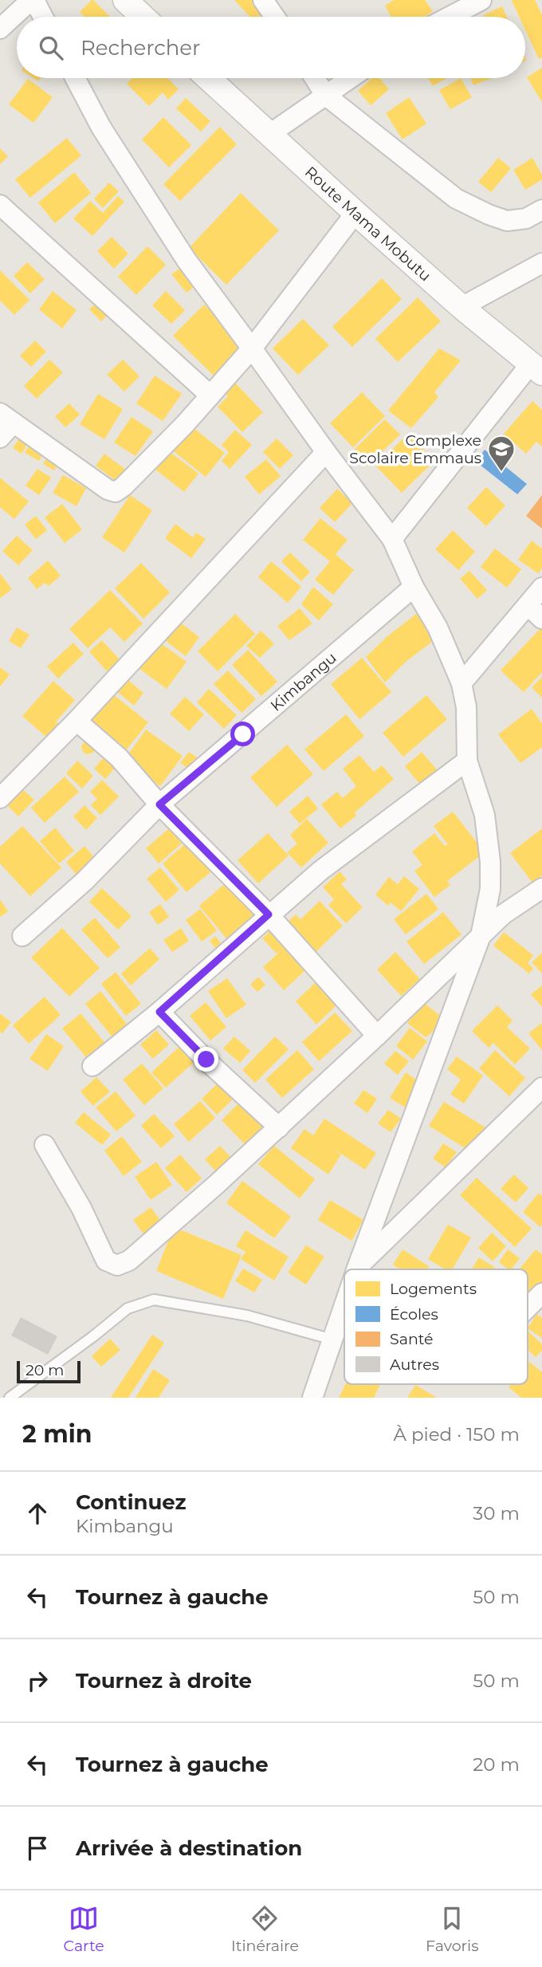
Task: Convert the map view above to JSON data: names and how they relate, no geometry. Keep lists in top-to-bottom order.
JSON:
{
  "streets": {
    "street": ["Route Mama Mobutu", "Kimbangu"]
  },
  "places": {
    "school or university": ["Complexe Scolaire Emmaus"]
  },
  "legend": [
    "Logements",
    "Écoles",
    "Santé",
    "Autres"
  ],
  "scale_bar": "20 m",
  "page": {
    "search": "Rechercher",
    "scale": "20 m",
    "heading": ["2 min", "À pied · 150 m"],
    "list": [
      ["Continuez", "Kimbangu", "30 m"],
      ["Tournez à gauche", "50 m"],
      ["Tournez à droite", "50 m"],
      ["Tournez à gauche", "20 m"],
      "Arrivée à destination"
    ],
    "nav": ["Carte", "Itinéraire", "Favoris"]
  }
}
